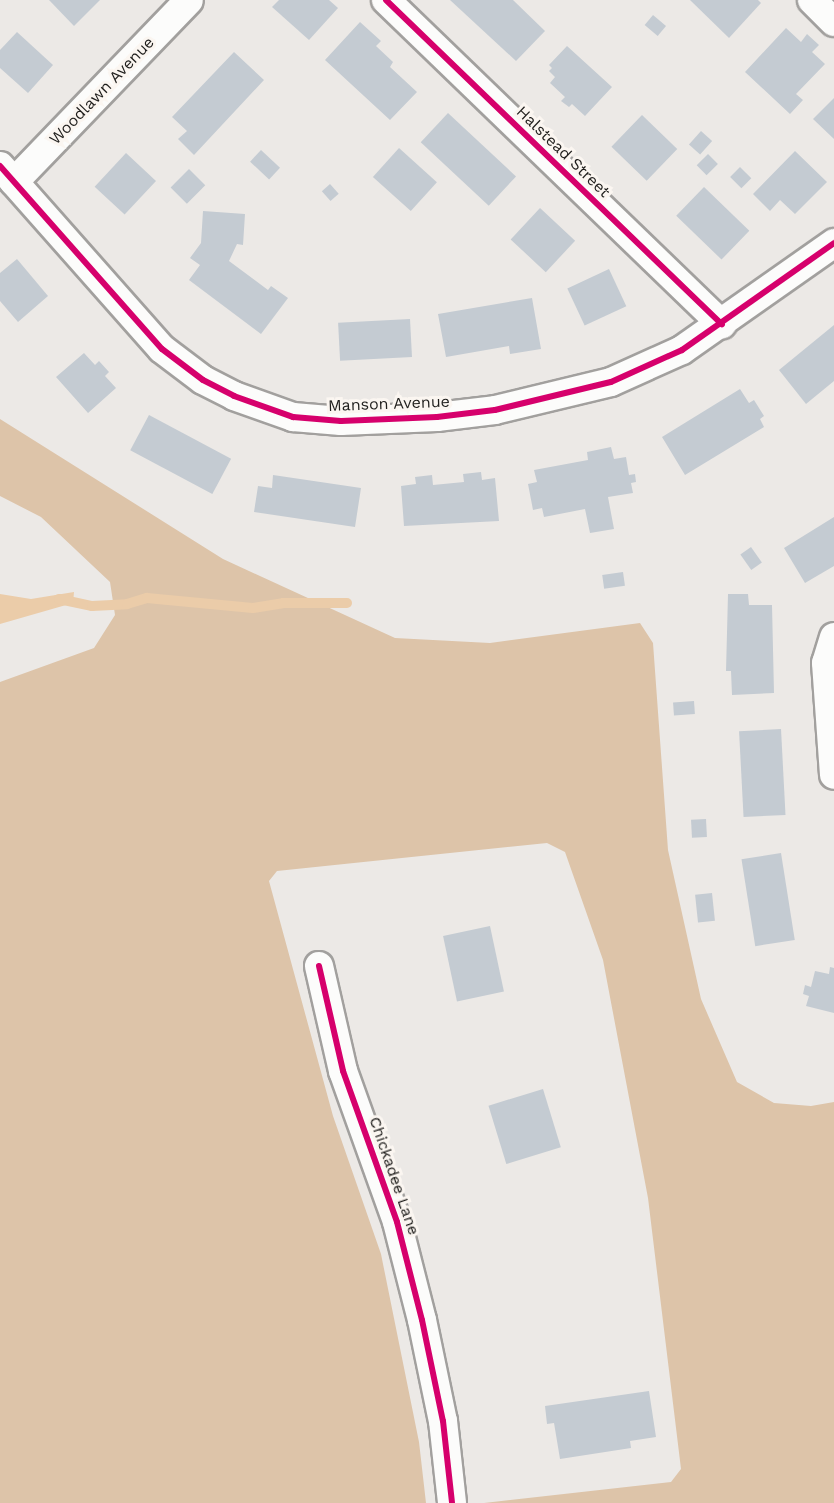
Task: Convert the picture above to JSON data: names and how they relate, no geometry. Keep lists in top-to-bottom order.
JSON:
{
  "streets": {
    "street": [
      "Woodlawn Avenue",
      "Halstead Street",
      "Manson Avenue",
      "Chickadee Lane"
    ]
  },
  "crossings": [
    ["Woodlawn Avenue", "Manson Avenue"],
    ["Halstead Street", "Manson Avenue"]
  ]
}
